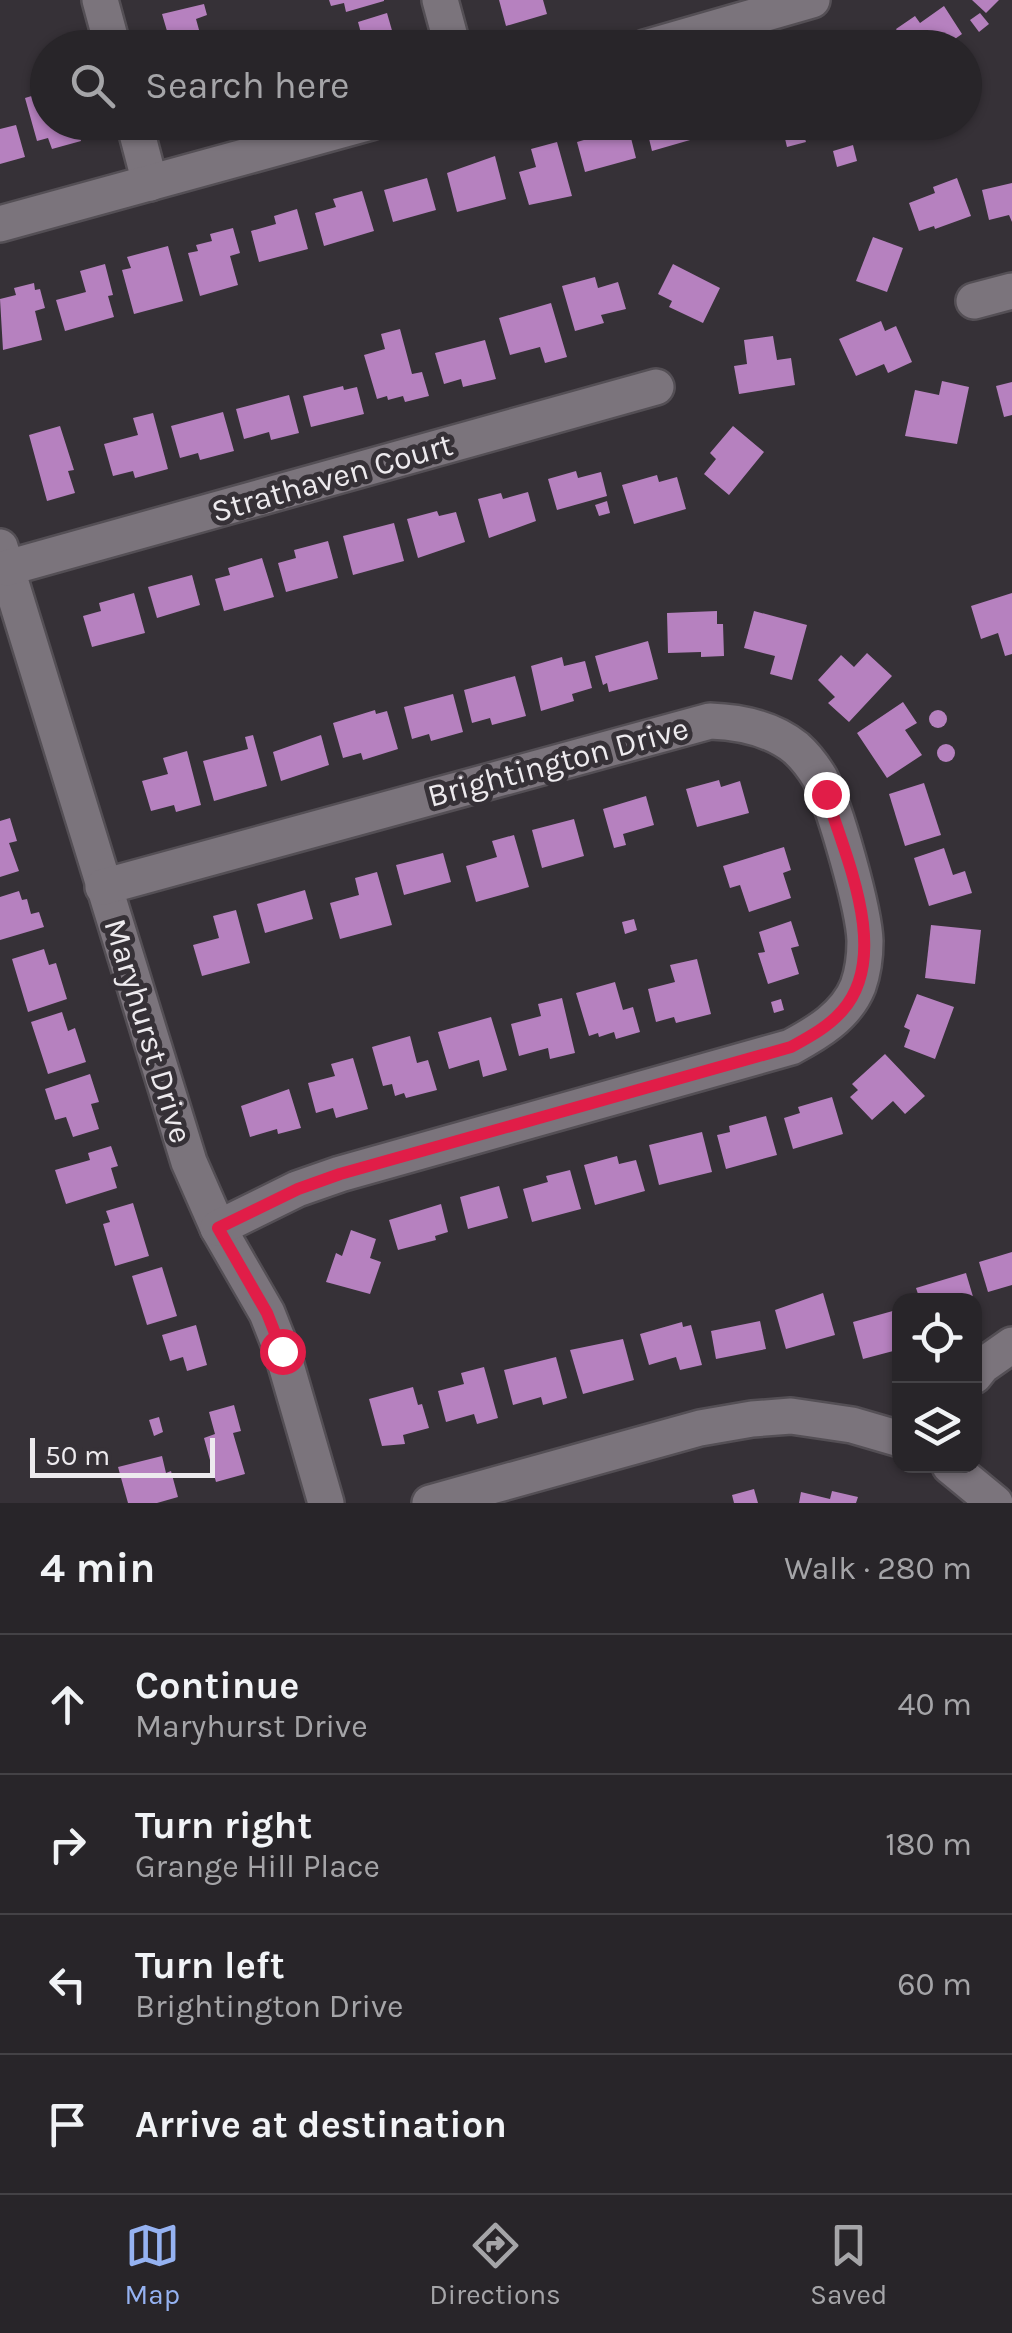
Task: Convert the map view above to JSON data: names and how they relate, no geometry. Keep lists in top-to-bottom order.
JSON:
{
  "streets": {
    "street": ["Strathaven Court", "Brightington Drive", "Maryhurst Drive"]
  },
  "crossings": [
    ["Strathaven Court", "Maryhurst Drive"],
    ["Brightington Drive", "Maryhurst Drive"]
  ],
  "scale_bar": "50 m",
  "page": {
    "search": "Search here",
    "scale": "50 m",
    "heading": ["4 min", "Walk · 280 m"],
    "list": [
      ["Continue", "Maryhurst Drive", "40 m"],
      ["Turn right", "Grange Hill Place", "180 m"],
      ["Turn left", "Brightington Drive", "60 m"],
      "Arrive at destination"
    ],
    "nav": ["Map", "Directions", "Saved"]
  }
}
